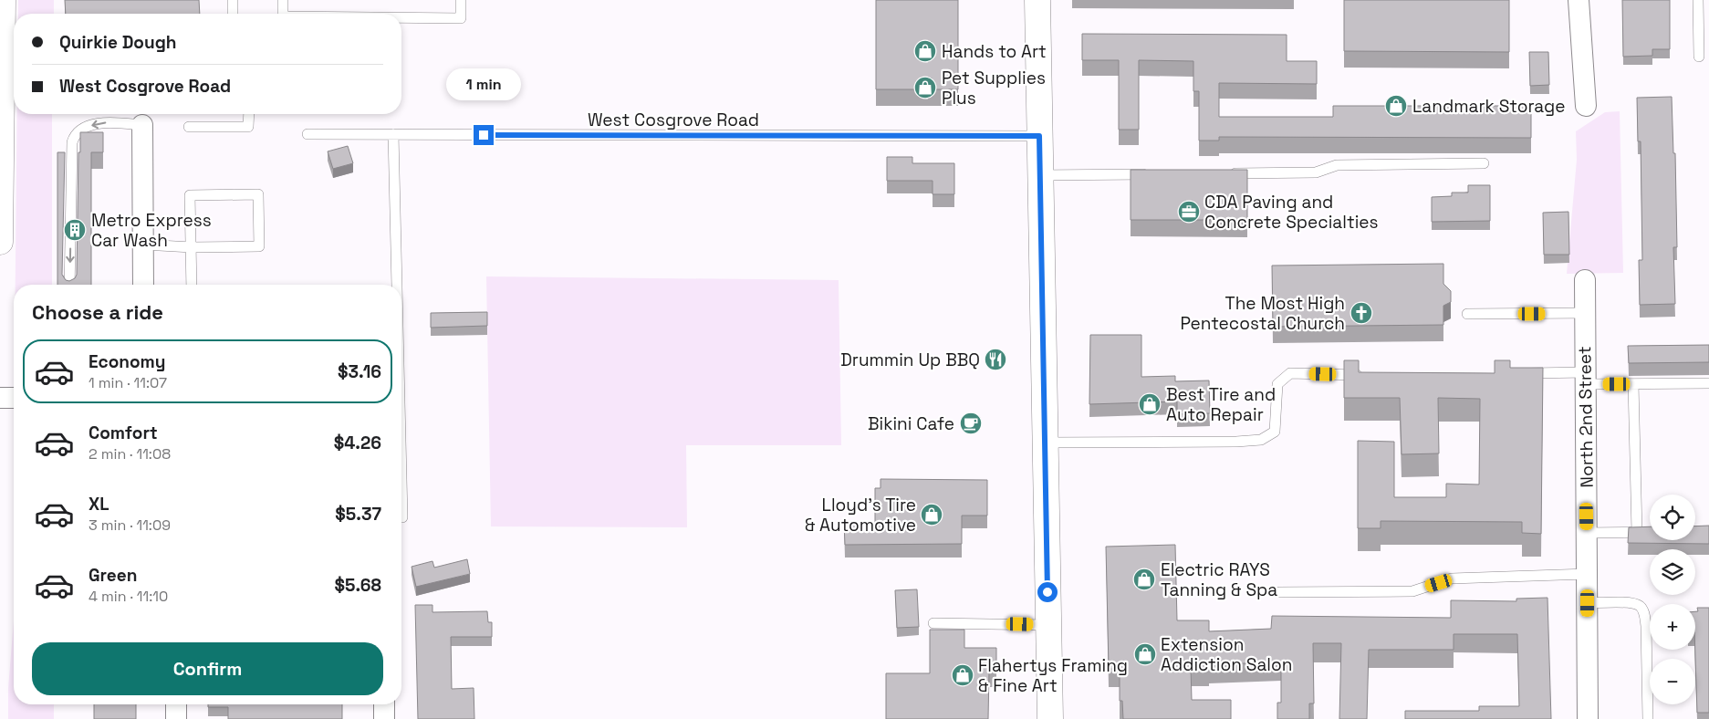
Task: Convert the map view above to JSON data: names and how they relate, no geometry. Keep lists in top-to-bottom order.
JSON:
{
  "streets": {
    "street": ["North 2nd Street"],
    "lane": ["West Cosgrove Road"]
  },
  "places": {
    "shop": [
      "Hands to Art",
      "Pet Supplies Plus",
      "Landmark Storage",
      "Best Tire and Auto Repair",
      "Lloyd's Tire & Automotive",
      "Electric RAYS Tanning & Spa",
      "Extension Addiction Salon",
      "Flahertys Framing & Fine Art"
    ],
    "office": ["CDA Paving and Concrete Specialties"],
    "building": ["Metro Express Car Wash"],
    "church": ["The Most High Pentecostal Church"],
    "restaurant": ["Drummin Up BBQ"],
    "cafe": ["Bikini Cafe"]
  },
  "page": {
    "banner": ["Quirkie Dough", "West Cosgrove Road"],
    "bubble": "1 min",
    "heading": "Choose a ride",
    "list": [
      {
        "name": "Economy",
        "note": "1 min · 11:07",
        "value": "$3.16"
      },
      {
        "name": "Comfort",
        "note": "2 min · 11:08",
        "value": "$4.26"
      },
      {
        "name": "XL",
        "note": "3 min · 11:09",
        "value": "$5.37"
      },
      {
        "name": "Green",
        "note": "4 min · 11:10",
        "value": "$5.68"
      }
    ],
    "map_buttons": ["+", "−"],
    "buttons": "Confirm"
  }
}
